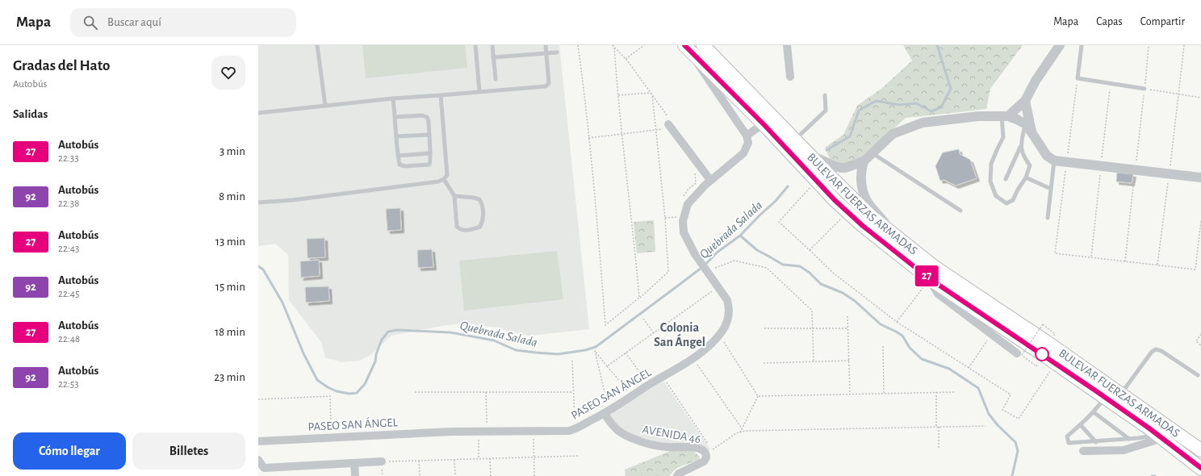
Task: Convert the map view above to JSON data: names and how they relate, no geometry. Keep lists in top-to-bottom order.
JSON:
{
  "streets": {
    "highway": ["BULEVAR FUERZAS ARMADAS"],
    "street": ["PASEO SAN ÁNGEL", "AVENIDA 46"]
  },
  "crossings": [
    ["PASEO SAN ÁNGEL", "AVENIDA 46"]
  ],
  "districts": ["Colonia San Ángel"],
  "water": ["Quebrada Salada"],
  "lines": ["bus line 27"],
  "page": {
    "header": "Mapa",
    "search": "Buscar aquí",
    "nav": ["Mapa", "Capas", "Compartir"],
    "heading": [
      ["Gradas del Hato", "Autobús"],
      "Salidas"
    ],
    "on_map": "27",
    "list": [
      {
        "mark": "27",
        "name": "Autobús",
        "note": "22:33",
        "value": "3 min"
      },
      {
        "mark": "92",
        "name": "Autobús",
        "note": "22:38",
        "value": "8 min"
      },
      {
        "mark": "27",
        "name": "Autobús",
        "note": "22:43",
        "value": "13 min"
      },
      {
        "mark": "92",
        "name": "Autobús",
        "note": "22:45",
        "value": "15 min"
      },
      {
        "mark": "27",
        "name": "Autobús",
        "note": "22:48",
        "value": "18 min"
      },
      {
        "mark": "92",
        "name": "Autobús",
        "note": "22:53",
        "value": "23 min"
      }
    ],
    "buttons": ["Cómo llegar", "Billetes"]
  }
}
